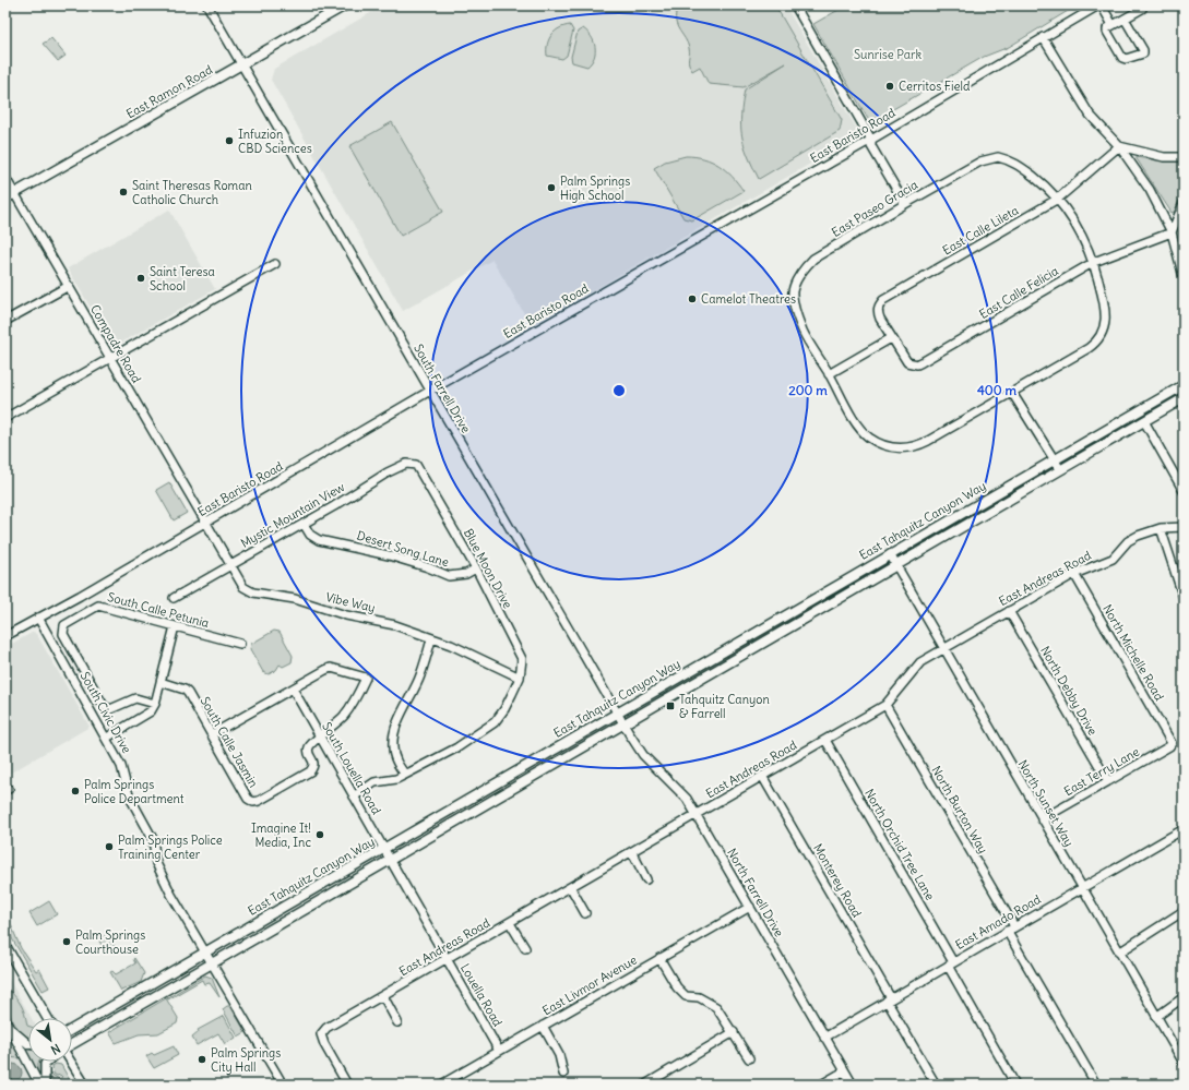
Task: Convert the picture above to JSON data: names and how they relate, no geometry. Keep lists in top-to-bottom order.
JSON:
{
  "streets": {
    "main road": ["East Ramon Road", "East Tahquitz Canyon Way"],
    "street": [
      "East Baristo Road",
      "East Paseo Gracia",
      "East Calle Lileta",
      "East Calle Felicia",
      "Compadre Road",
      "South Farrell Drive",
      "Mystic Mountain View",
      "Desert Song Lane",
      "Blue Moon Drive",
      "East Andreas Road",
      "Vibe Way",
      "South Calle Petunia",
      "North Michelle Road",
      "North Debby Drive",
      "South Civic Drive",
      "South Calle Jasmin",
      "South Louella Road",
      "East Terry Lane",
      "North Sunset Way",
      "North Burton Way",
      "North Orchid Tree Lane",
      "Monterey Road",
      "North Farrell Drive",
      "East Amado Road",
      "East Livmor Avenue",
      "Louella Road"
    ]
  },
  "crossings": [
    ["East Ramon Road", "Compadre Road"],
    ["East Ramon Road", "South Farrell Drive"],
    ["East Baristo Road", "Compadre Road"],
    ["East Baristo Road", "South Farrell Drive"],
    ["East Baristo Road", "Vibe Way"],
    ["East Baristo Road", "South Civic Drive"],
    ["East Paseo Gracia", "East Calle Lileta"],
    ["East Paseo Gracia", "East Calle Felicia"],
    ["East Calle Lileta", "East Calle Felicia"],
    ["Compadre Road", "Vibe Way"],
    ["South Farrell Drive", "East Tahquitz Canyon Way"],
    ["South Farrell Drive", "North Farrell Drive"],
    ["Mystic Mountain View", "Desert Song Lane"],
    ["Mystic Mountain View", "Blue Moon Drive"],
    ["Mystic Mountain View", "Vibe Way"],
    ["East Tahquitz Canyon Way", "South Civic Drive"],
    ["East Tahquitz Canyon Way", "South Louella Road"],
    ["East Tahquitz Canyon Way", "North Sunset Way"],
    ["East Tahquitz Canyon Way", "North Farrell Drive"],
    ["East Tahquitz Canyon Way", "Louella Road"],
    ["Desert Song Lane", "Blue Moon Drive"],
    ["Blue Moon Drive", "Vibe Way"],
    ["East Andreas Road", "North Michelle Road"],
    ["East Andreas Road", "North Debby Drive"],
    ["East Andreas Road", "North Sunset Way"],
    ["East Andreas Road", "North Burton Way"],
    ["East Andreas Road", "North Orchid Tree Lane"],
    ["East Andreas Road", "Monterey Road"],
    ["East Andreas Road", "North Farrell Drive"],
    ["East Andreas Road", "Louella Road"],
    ["North Michelle Road", "East Terry Lane"],
    ["North Debby Drive", "East Terry Lane"],
    ["South Calle Jasmin", "South Louella Road"],
    ["South Louella Road", "Louella Road"],
    ["East Terry Lane", "North Sunset Way"],
    ["North Sunset Way", "East Amado Road"],
    ["North Burton Way", "East Amado Road"],
    ["North Orchid Tree Lane", "East Amado Road"],
    ["Monterey Road", "East Amado Road"],
    ["North Farrell Drive", "East Amado Road"],
    ["North Farrell Drive", "East Livmor Avenue"],
    ["East Livmor Avenue", "Louella Road"]
  ],
  "parks": ["Sunrise Park"],
  "places": {
    "other": [
      "Cerritos Field",
      "Infuzion CBD Sciences",
      "Palm Springs High School",
      "Saint Theresas Roman Catholic Church",
      "Saint Teresa School",
      "Camelot Theatres",
      "Palm Springs Police Department",
      "Imagine It! Media, Inc",
      "Palm Springs Police Training Center",
      "Palm Springs Courthouse",
      "Palm Springs City Hall"
    ],
    "transit": ["Tahquitz Canyon & Farrell"]
  },
  "north": "bottom right",
  "rings": ["200 m", "400 m"]
}
